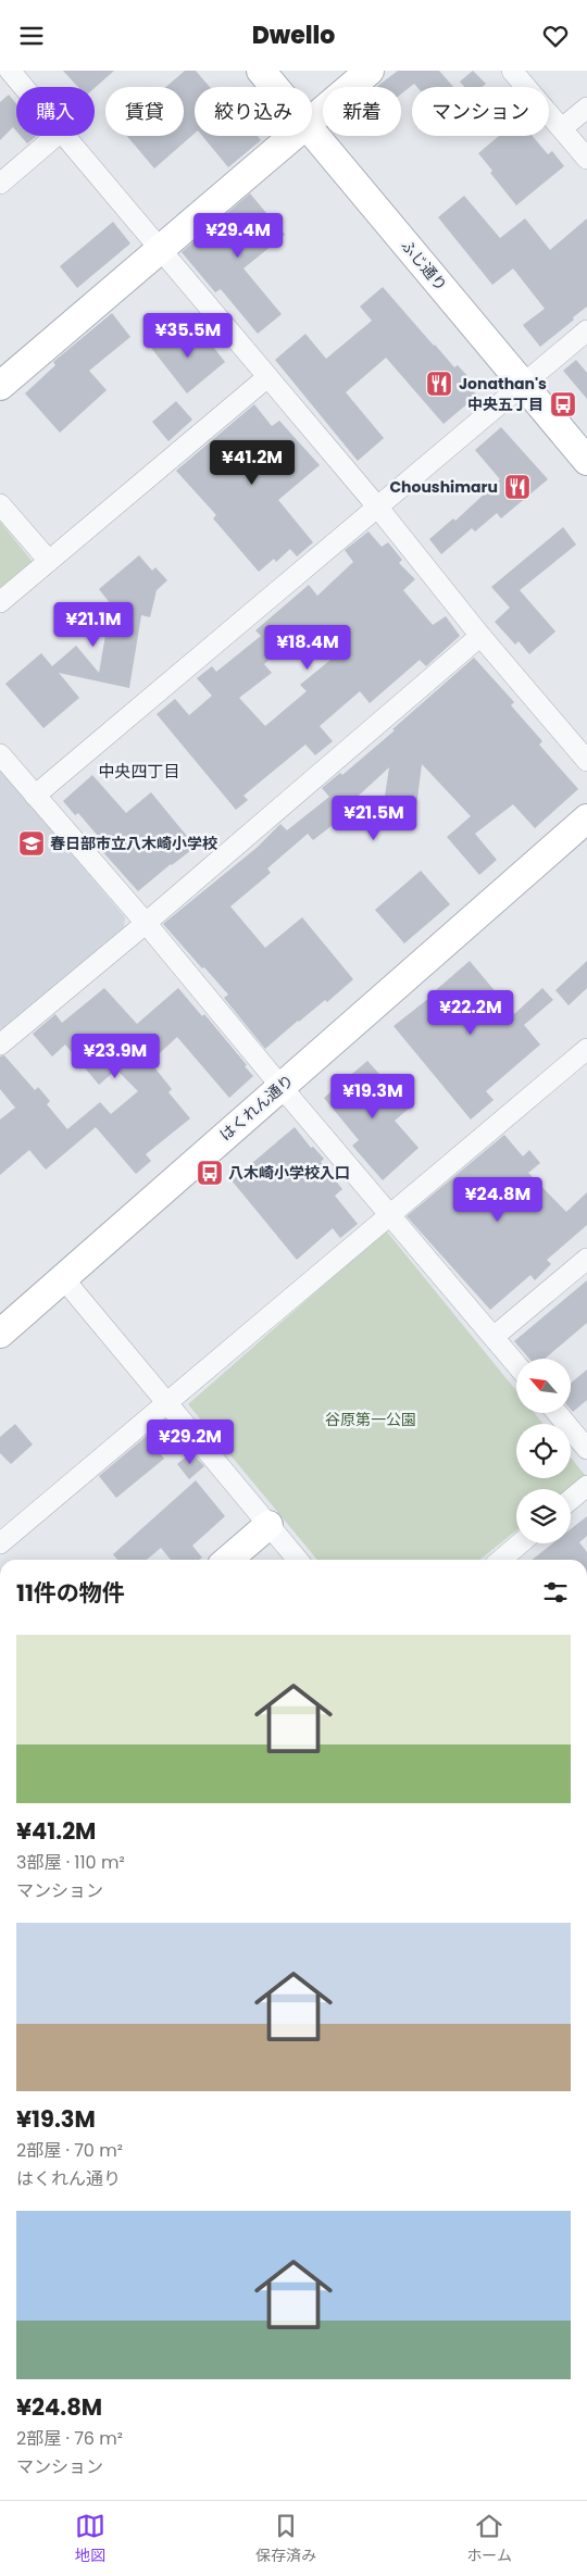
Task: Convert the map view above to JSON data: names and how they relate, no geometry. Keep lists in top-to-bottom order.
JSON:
{
  "streets": {
    "street": ["ふじ通り", "はくれん通り"]
  },
  "districts": ["中央四丁目"],
  "parks": ["谷原第一公園"],
  "places": {
    "restaurant": ["Jonathan's", "Choushimaru"],
    "bus stop": ["中央五丁目", "八木崎小学校入口"],
    "school or university": ["春日部市立八木崎小学校"]
  },
  "north": "top left",
  "page": {
    "header": "Dwello",
    "chip": [
      "購入",
      "賃貸",
      "絞り込み",
      "新着",
      "マンション"
    ],
    "price": [
      "¥29.4M",
      "¥35.5M",
      "¥41.2M",
      "¥21.1M",
      "¥18.4M",
      "¥21.5M",
      "¥22.2M",
      "¥23.9M",
      "¥19.3M",
      "¥24.8M",
      "¥29.2M"
    ],
    "heading": "11件の物件",
    "list": [
      {
        "name": "¥41.2M",
        "note": "3部屋 · 110 m² · マンション"
      },
      {
        "name": "¥19.3M",
        "note": "2部屋 · 70 m² · はくれん通り"
      },
      {
        "name": "¥24.8M",
        "note": "2部屋 · 76 m² · マンション"
      }
    ],
    "tabs": ["地図", "保存済み", "ホーム"]
  }
}
